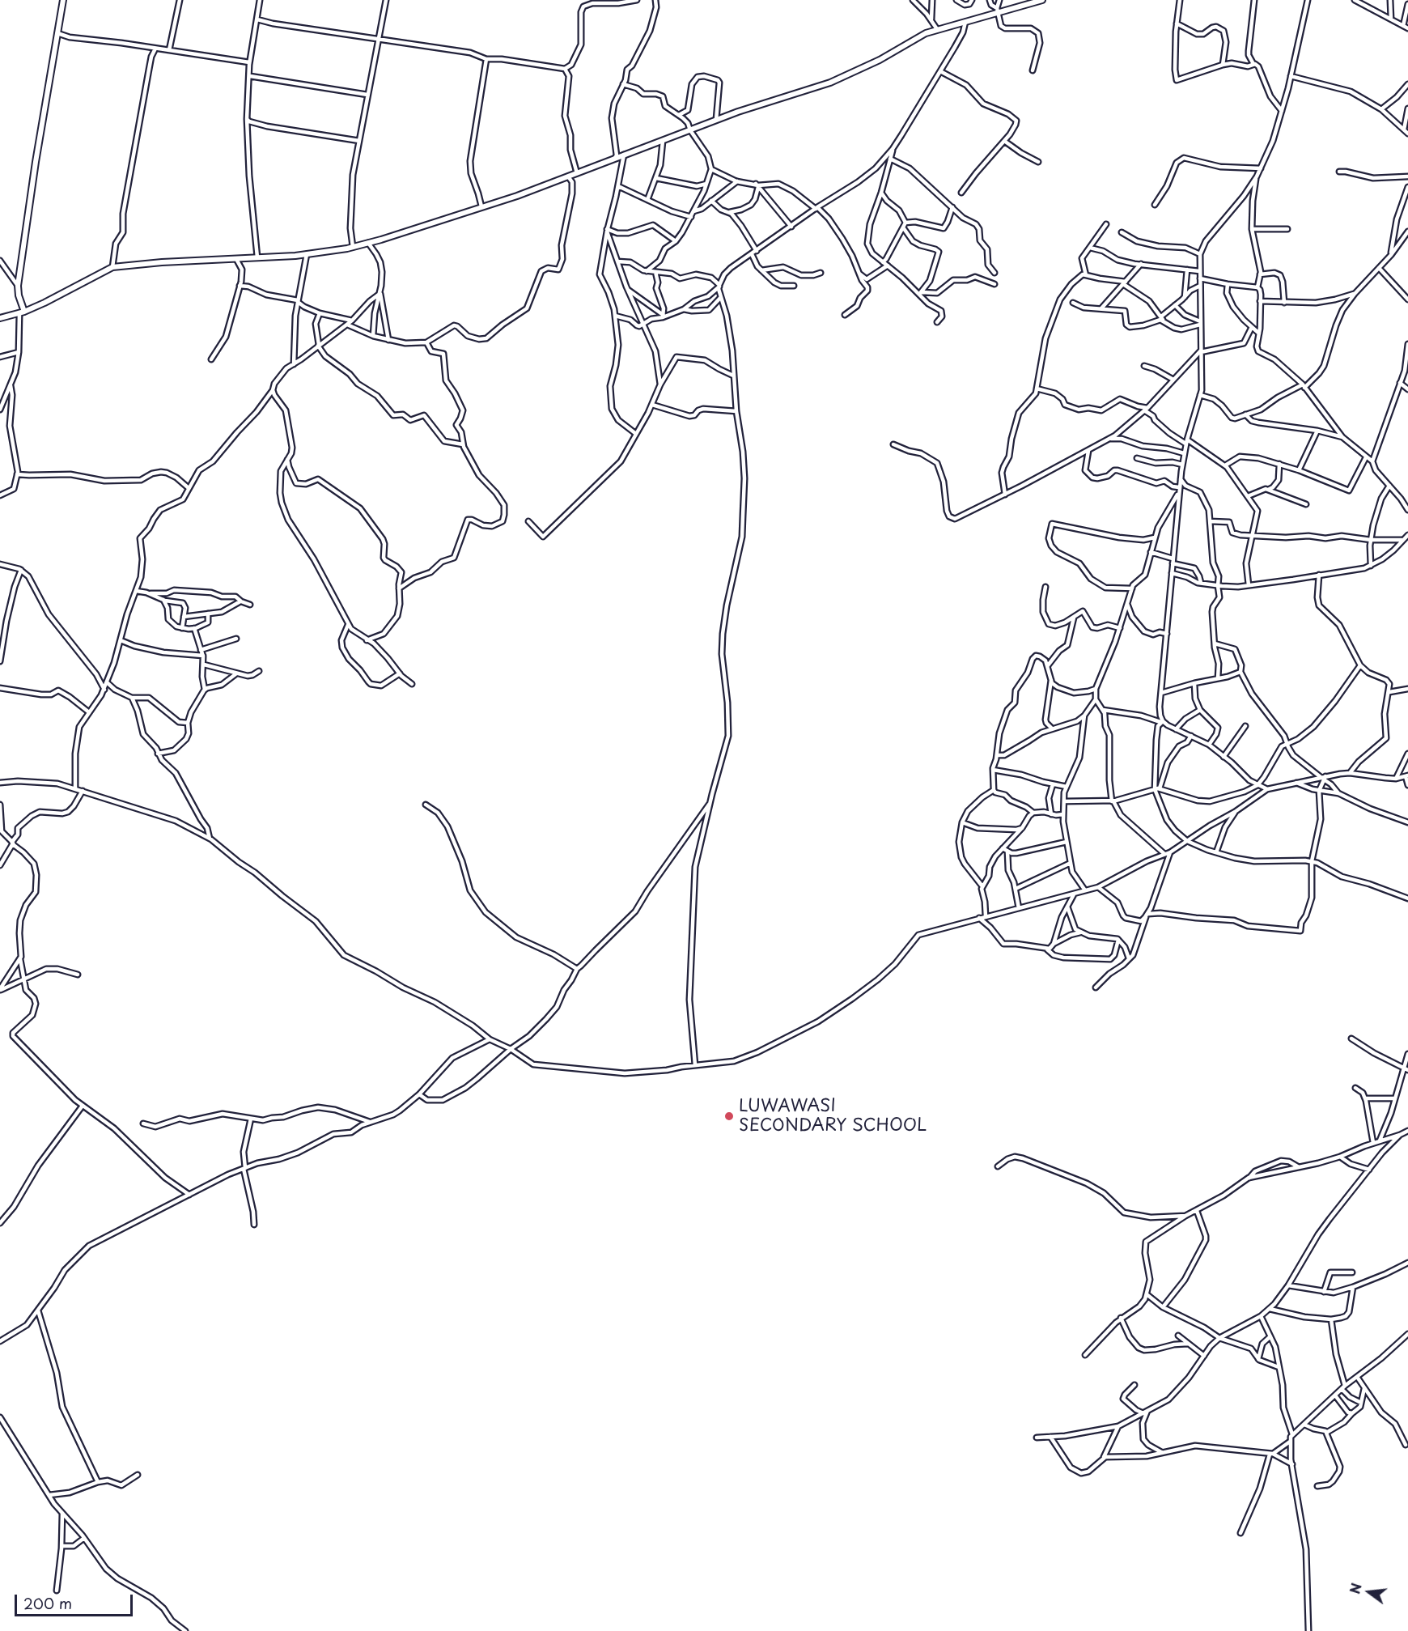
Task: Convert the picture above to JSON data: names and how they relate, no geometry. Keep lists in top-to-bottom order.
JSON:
{
  "places": ["LUWAWASI SECONDARY SCHOOL"],
  "scale_bar": "200 m",
  "north": "left"
}
